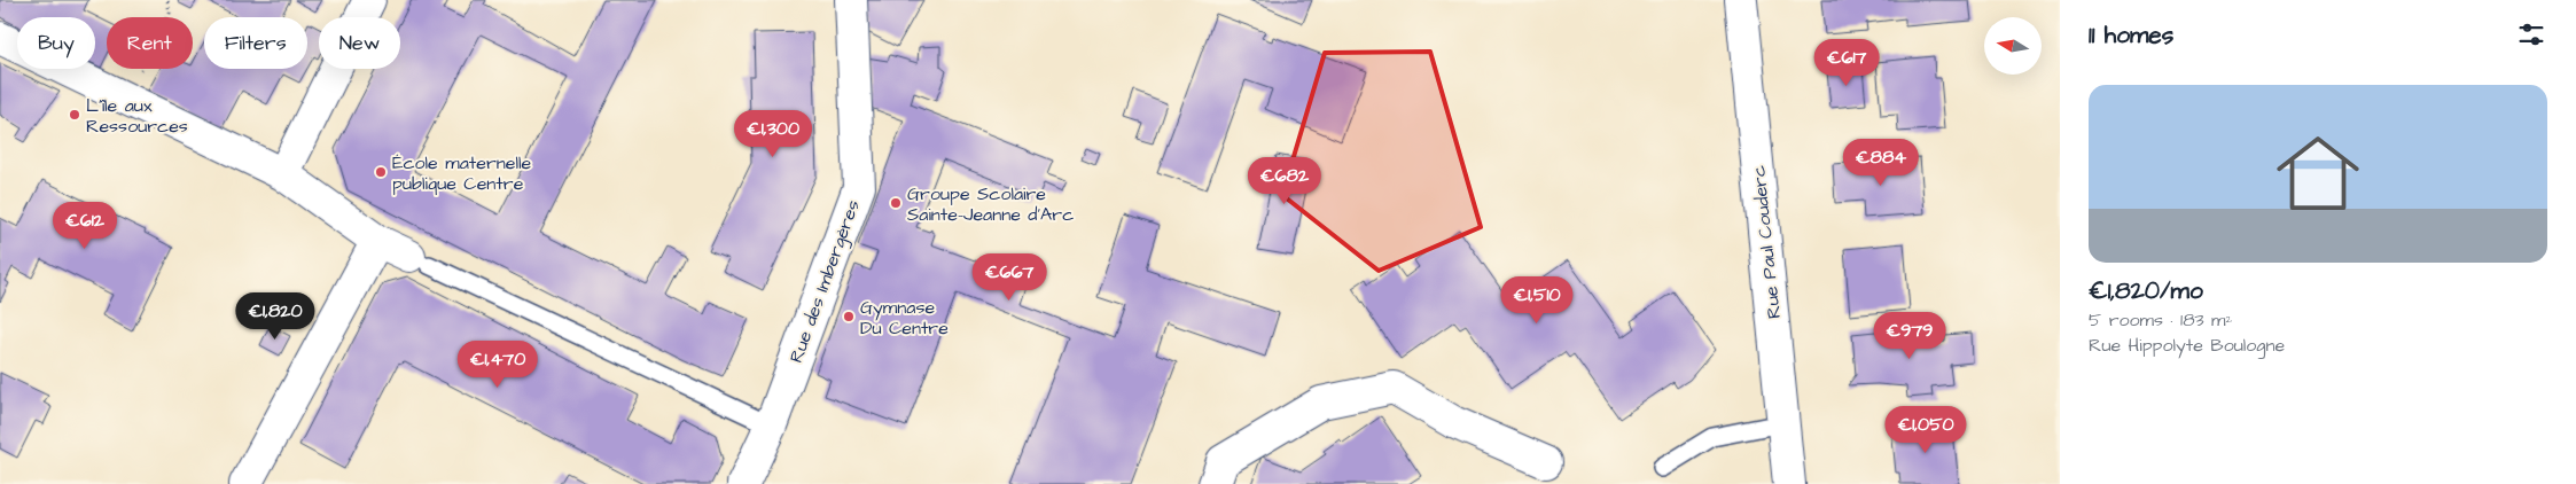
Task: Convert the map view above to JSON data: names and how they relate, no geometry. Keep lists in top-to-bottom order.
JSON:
{
  "streets": {
    "street": ["Rue Paul Couderc", "Rue des Imbergères"]
  },
  "places": [
    "L’île aux Ressources",
    "École maternelle publique Centre",
    "Groupe Scolaire Sainte-Jeanne d'Arc",
    "Gymnase Du Centre"
  ],
  "north": "left",
  "page": {
    "heading": "11 homes",
    "chip": [
      "Buy",
      "Rent",
      "Filters",
      "New"
    ],
    "price": [
      "€617",
      "€1,300",
      "€884",
      "€682",
      "€612",
      "€667",
      "€1,510",
      "€1,820",
      "€979",
      "€1,470",
      "€1,050"
    ],
    "list": [
      {
        "name": "€1,820/mo",
        "note": "5 rooms · 183 m² · Rue Hippolyte Boulogne"
      }
    ]
  }
}
